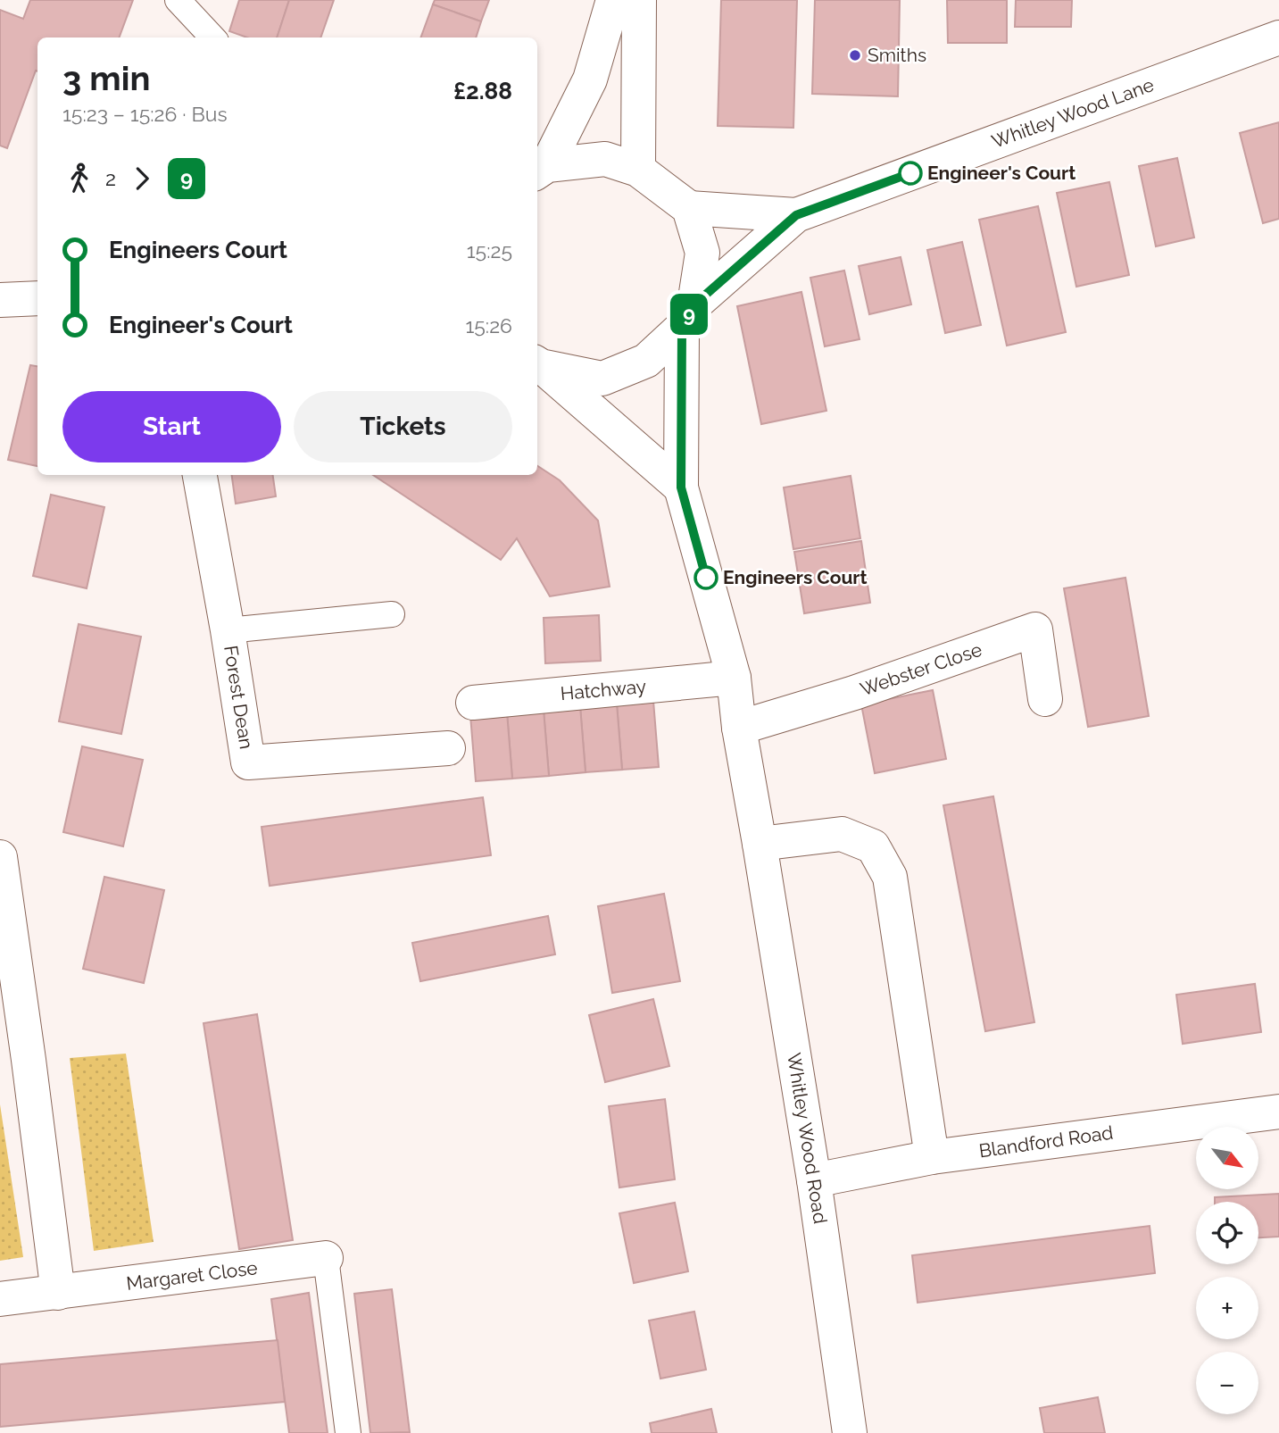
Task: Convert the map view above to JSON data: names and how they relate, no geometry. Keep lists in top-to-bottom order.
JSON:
{
  "streets": {
    "street": [
      "Whitley Wood Lane",
      "Webster Close",
      "Hatchway",
      "Forest Dean",
      "Whitley Wood Road",
      "Blandford Road",
      "Margaret Close"
    ]
  },
  "crossings": [
    ["Whitley Wood Lane", "Whitley Wood Road"],
    ["Webster Close", "Whitley Wood Road"],
    ["Hatchway", "Whitley Wood Road"],
    ["Whitley Wood Road", "Blandford Road"]
  ],
  "places": ["Smiths", "Engineer's Court", "Engineers Court"],
  "lines": ["bus line 9"],
  "north": "bottom right",
  "page": {
    "on_map": "9",
    "heading": ["3 min", "15:23 – 15:26 · Bus", "£2.88"],
    "legs": ["2", "9"],
    "list": [
      {
        "name": "Engineers Court",
        "value": "15:25"
      },
      {
        "name": "Engineer's Court",
        "value": "15:26"
      }
    ],
    "buttons": ["Start", "Tickets"],
    "map_buttons": ["+", "−"]
  }
}
